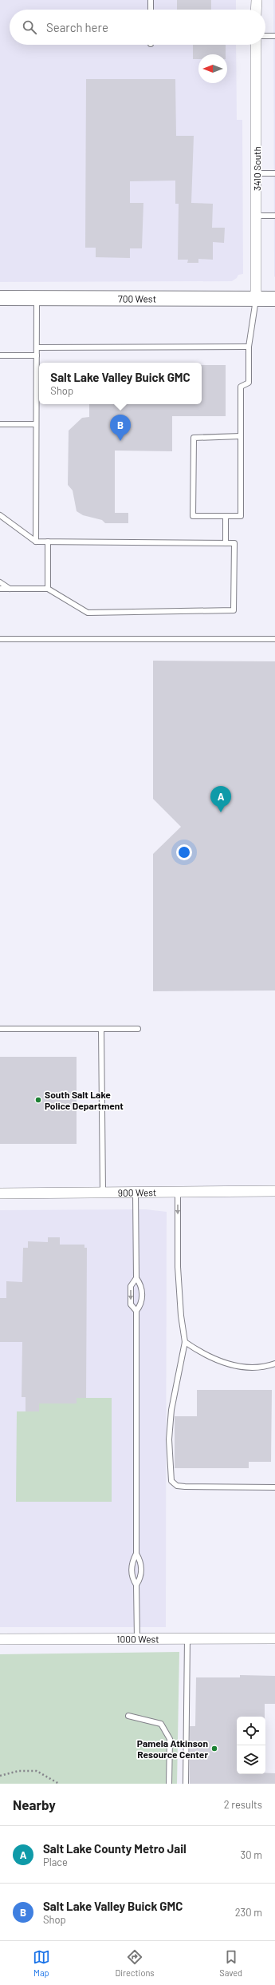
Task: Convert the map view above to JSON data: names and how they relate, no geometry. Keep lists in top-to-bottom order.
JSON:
{
  "streets": {
    "street": [
      "3410 South",
      "700 West",
      "900 West",
      "1000 West"
    ]
  },
  "crossings": [
    ["3410 South", "700 West"]
  ],
  "places": ["South Salt Lake Police Department", "Pamela Atkinson Resource Center"],
  "north": "left",
  "page": {
    "search": "Search here",
    "popup": ["Salt Lake Valley Buick GMC", "Shop"],
    "pins": ["B", "A"],
    "heading": ["Nearby", "2 results"],
    "list": [
      {
        "mark": "A",
        "name": "Salt Lake County Metro Jail",
        "note": "Place",
        "value": "30 m"
      },
      {
        "mark": "B",
        "name": "Salt Lake Valley Buick GMC",
        "note": "Shop",
        "value": "230 m"
      }
    ],
    "nav": ["Map", "Directions", "Saved"]
  }
}
